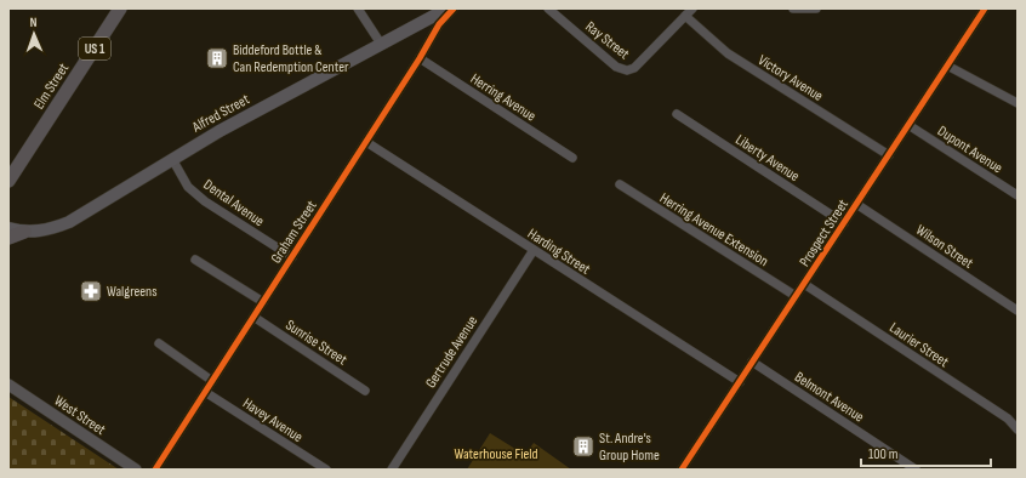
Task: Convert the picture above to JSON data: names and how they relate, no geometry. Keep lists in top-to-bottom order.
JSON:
{
  "streets": {
    "main road": ["US 1", "Elm Street", "Alfred Street"],
    "street": [
      "Ray Street",
      "Victory Avenue",
      "Herring Avenue",
      "Dupont Avenue",
      "Liberty Avenue",
      "Dental Avenue",
      "Herring Avenue Extension",
      "Graham Street",
      "Prospect Street",
      "Wilson Street",
      "Harding Street",
      "Sunrise Street",
      "Laurier Street",
      "Gertrude Avenue",
      "Belmont Avenue",
      "West Street",
      "Havey Avenue"
    ]
  },
  "crossings": [
    ["Ray Street", "Victory Avenue"],
    ["Victory Avenue", "Prospect Street"],
    ["Herring Avenue", "Graham Street"],
    ["Alfred Street", "Dental Avenue"],
    ["Dupont Avenue", "Prospect Street"],
    ["Liberty Avenue", "Prospect Street"],
    ["Dental Avenue", "Graham Street"],
    ["Herring Avenue Extension", "Prospect Street"],
    ["Graham Street", "Harding Street"],
    ["Graham Street", "Sunrise Street"],
    ["Graham Street", "Havey Avenue"],
    ["Prospect Street", "Wilson Street"],
    ["Prospect Street", "Harding Street"],
    ["Prospect Street", "Laurier Street"],
    ["Prospect Street", "Belmont Avenue"],
    ["Harding Street", "Gertrude Avenue"]
  ],
  "parks": ["Waterhouse Field"],
  "places": {
    "building": ["Biddeford Bottle & Can Redemption Center", "St. Andre's Group Home"],
    "pharmacy": ["Walgreens"]
  },
  "scale_bar": "100 m",
  "north": "top"
}
